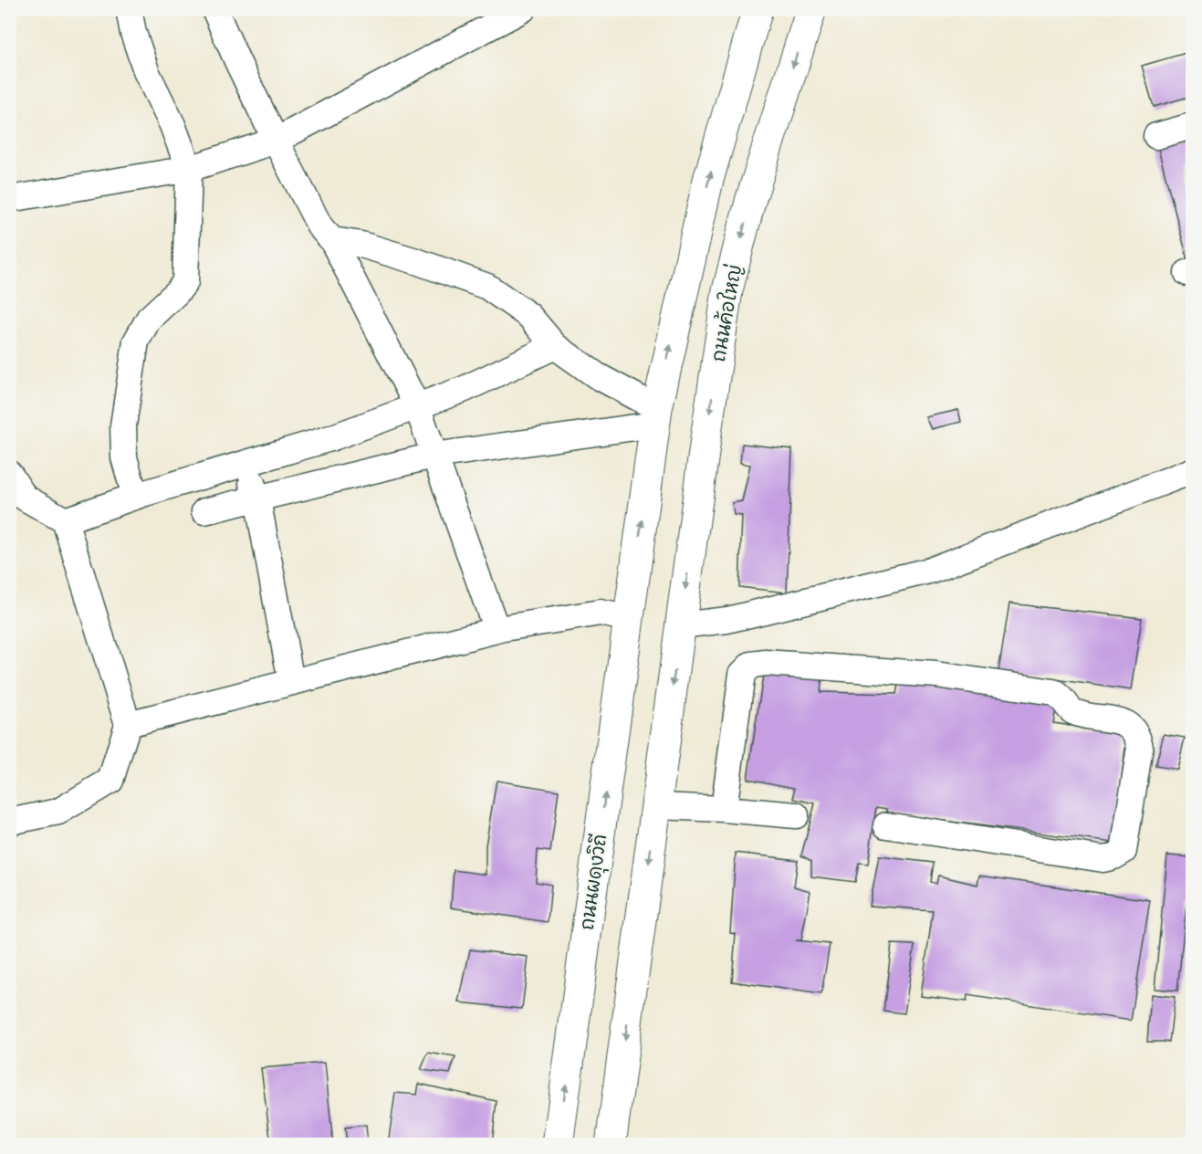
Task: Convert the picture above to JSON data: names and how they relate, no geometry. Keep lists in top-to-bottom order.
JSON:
{
  "streets": {
    "main road": ["ถนนค้อใหญ่", "ถนนผดุงวิถี"]
  }
}
